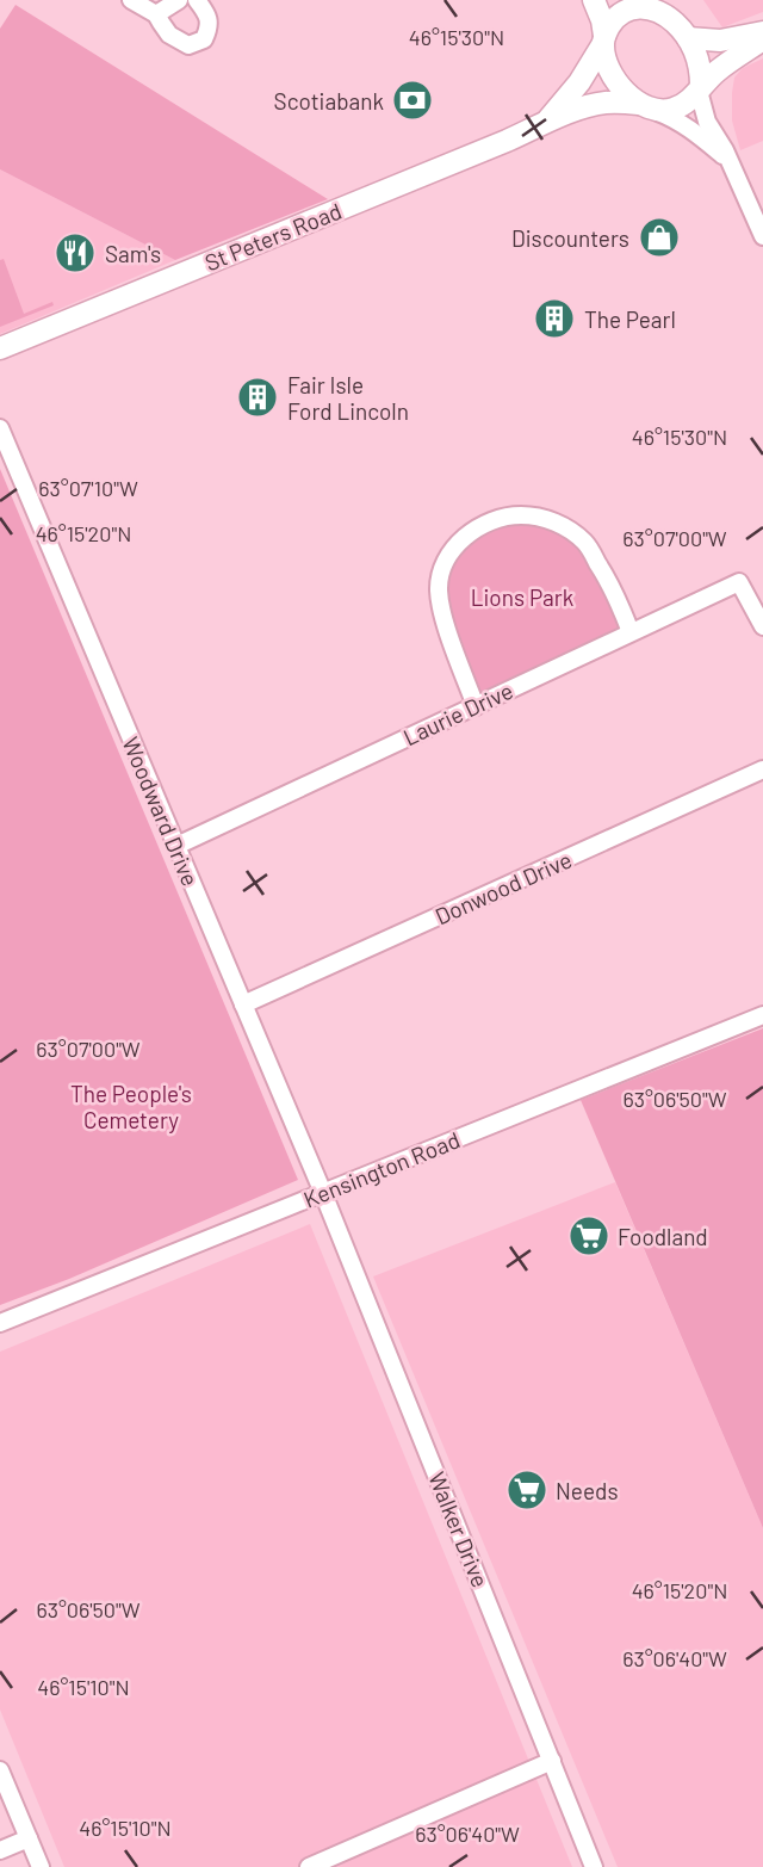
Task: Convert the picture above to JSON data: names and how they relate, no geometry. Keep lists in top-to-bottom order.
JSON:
{
  "streets": {
    "main road": ["St Peters Road"],
    "street": [
      "Laurie Drive",
      "Woodward Drive",
      "Donwood Drive",
      "Kensington Road",
      "Walker Drive"
    ]
  },
  "crossings": [
    ["Laurie Drive", "Woodward Drive"],
    ["Woodward Drive", "Donwood Drive"],
    ["Woodward Drive", "Kensington Road"],
    ["Woodward Drive", "Walker Drive"],
    ["Kensington Road", "Walker Drive"]
  ],
  "parks": ["Lions Park", "The People's Cemetery"],
  "places": {
    "bank": ["Scotiabank"],
    "shop": ["Discounters"],
    "restaurant": ["Sam's"],
    "building": ["The Pearl", "Fair Isle Ford Lincoln"],
    "supermarket": ["Foodland", "Needs"]
  },
  "coordinates": [
    "46°15'30\"N",
    "63°07'10\"W",
    "46°15'20\"N",
    "63°07'00\"W",
    "63°06'50\"W",
    "63°06'40\"W",
    "46°15'10\"N"
  ]
}
